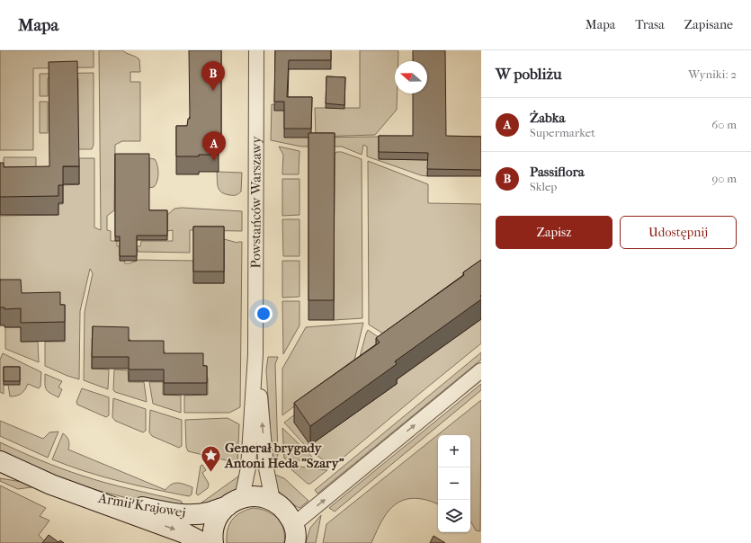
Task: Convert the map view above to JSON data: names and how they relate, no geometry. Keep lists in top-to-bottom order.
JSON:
{
  "streets": {
    "street": ["Powstańców Warszawy", "Armii Krajowej"]
  },
  "crossings": [
    ["Powstańców Warszawy", "Armii Krajowej"]
  ],
  "places": {
    "place": ["Generał brygady Antoni Heda \"Szary\""]
  },
  "north": "left",
  "page": {
    "header": "Mapa",
    "nav": ["Mapa", "Trasa", "Zapisane"],
    "heading": ["W pobliżu", "Wyniki: 2"],
    "pins": ["B", "A"],
    "list": [
      {
        "mark": "A",
        "name": "Żabka",
        "note": "Supermarket",
        "value": "60 m"
      },
      {
        "mark": "B",
        "name": "Passiflora",
        "note": "Sklep",
        "value": "90 m"
      }
    ],
    "buttons": ["Zapisz", "Udostępnij"],
    "map_buttons": ["+", "−"]
  }
}
